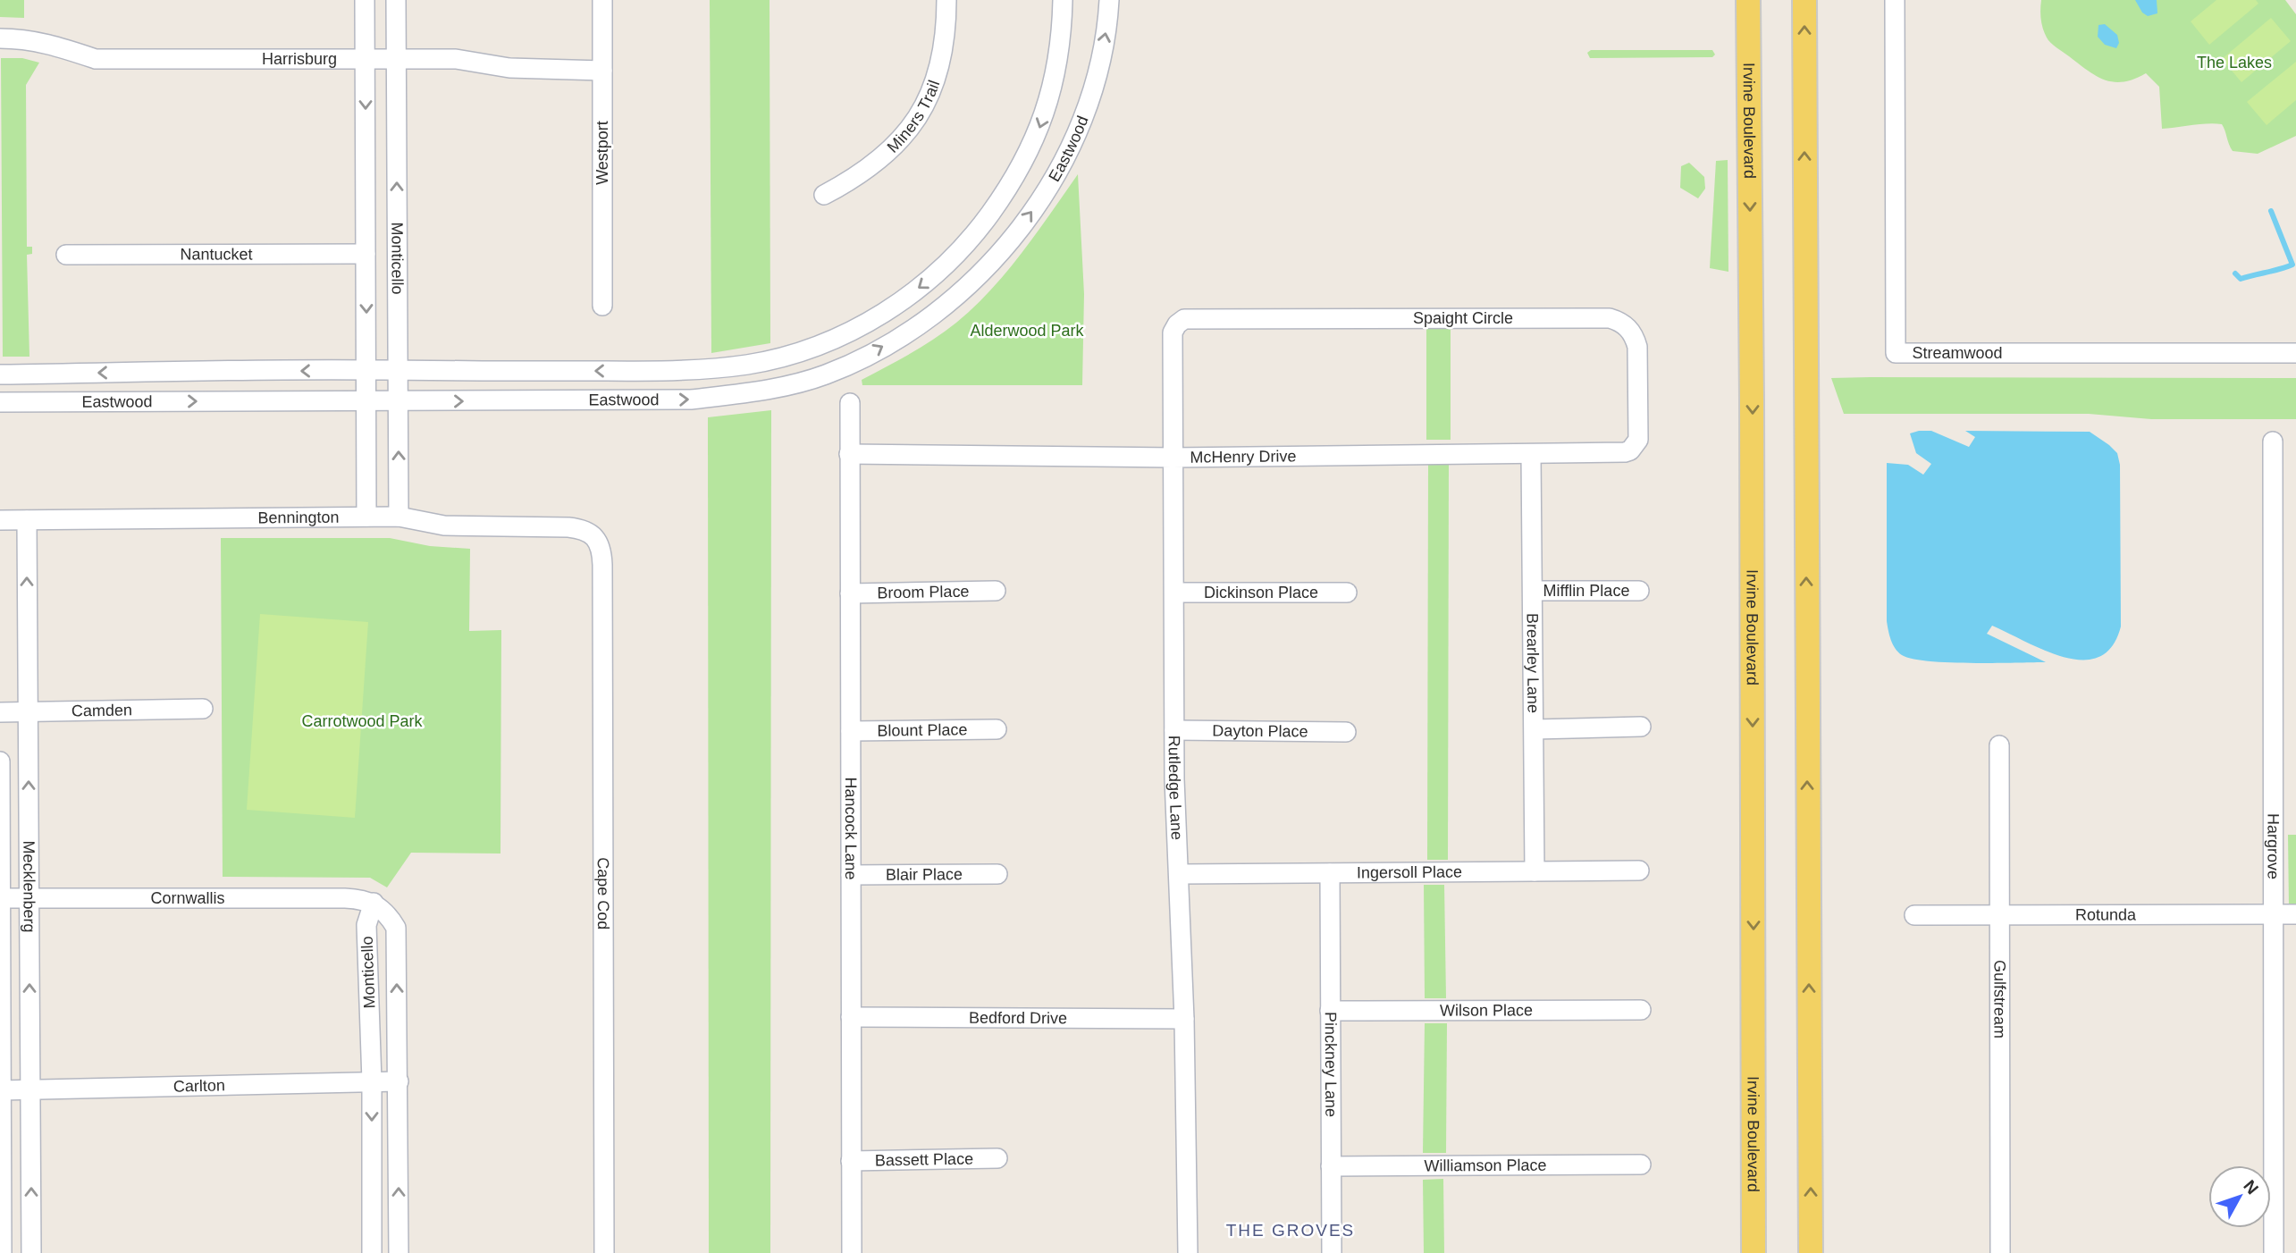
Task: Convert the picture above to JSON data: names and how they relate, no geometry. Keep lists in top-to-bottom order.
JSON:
{
  "streets": {
    "main road": ["Irvine Boulevard"],
    "street": [
      "Harrisburg",
      "Miners Trail",
      "Eastwood",
      "Westport",
      "Nantucket",
      "Monticello",
      "Spaight Circle",
      "Streamwood",
      "McHenry Drive",
      "Bennington",
      "Mifflin Place",
      "Broom Place",
      "Dickinson Place",
      "Brearley Lane",
      "Camden",
      "Blount Place",
      "Dayton Place",
      "Rutledge Lane",
      "Hancock Lane",
      "Hargrove",
      "Ingersoll Place",
      "Blair Place",
      "Mecklenberg",
      "Cape Cod",
      "Cornwallis",
      "Rotunda",
      "Gulfstream",
      "Wilson Place",
      "Bedford Drive",
      "Pinckney Lane",
      "Carlton",
      "Bassett Place",
      "Williamson Place"
    ]
  },
  "crossings": [
    ["Harrisburg", "Westport"],
    ["Harrisburg", "Monticello"],
    ["Eastwood", "Monticello"],
    ["Nantucket", "Monticello"],
    ["Monticello", "Bennington"],
    ["Monticello", "Cornwallis"],
    ["Monticello", "Carlton"],
    ["Spaight Circle", "McHenry Drive"],
    ["Spaight Circle", "Rutledge Lane"],
    ["McHenry Drive", "Brearley Lane"],
    ["McHenry Drive", "Rutledge Lane"],
    ["McHenry Drive", "Hancock Lane"],
    ["Bennington", "Mecklenberg"],
    ["Bennington", "Cape Cod"],
    ["Mifflin Place", "Brearley Lane"],
    ["Broom Place", "Hancock Lane"],
    ["Dickinson Place", "Rutledge Lane"],
    ["Brearley Lane", "Ingersoll Place"],
    ["Camden", "Mecklenberg"],
    ["Blount Place", "Hancock Lane"],
    ["Dayton Place", "Rutledge Lane"],
    ["Rutledge Lane", "Ingersoll Place"],
    ["Rutledge Lane", "Bedford Drive"],
    ["Hancock Lane", "Blair Place"],
    ["Hancock Lane", "Bedford Drive"],
    ["Hancock Lane", "Bassett Place"],
    ["Hargrove", "Rotunda"],
    ["Ingersoll Place", "Pinckney Lane"],
    ["Mecklenberg", "Cornwallis"],
    ["Mecklenberg", "Carlton"],
    ["Rotunda", "Gulfstream"],
    ["Wilson Place", "Pinckney Lane"],
    ["Pinckney Lane", "Williamson Place"]
  ],
  "districts": ["THE GROVES"],
  "parks": ["The Lakes", "Alderwood Park", "Carrotwood Park"],
  "north": "top right"
}
